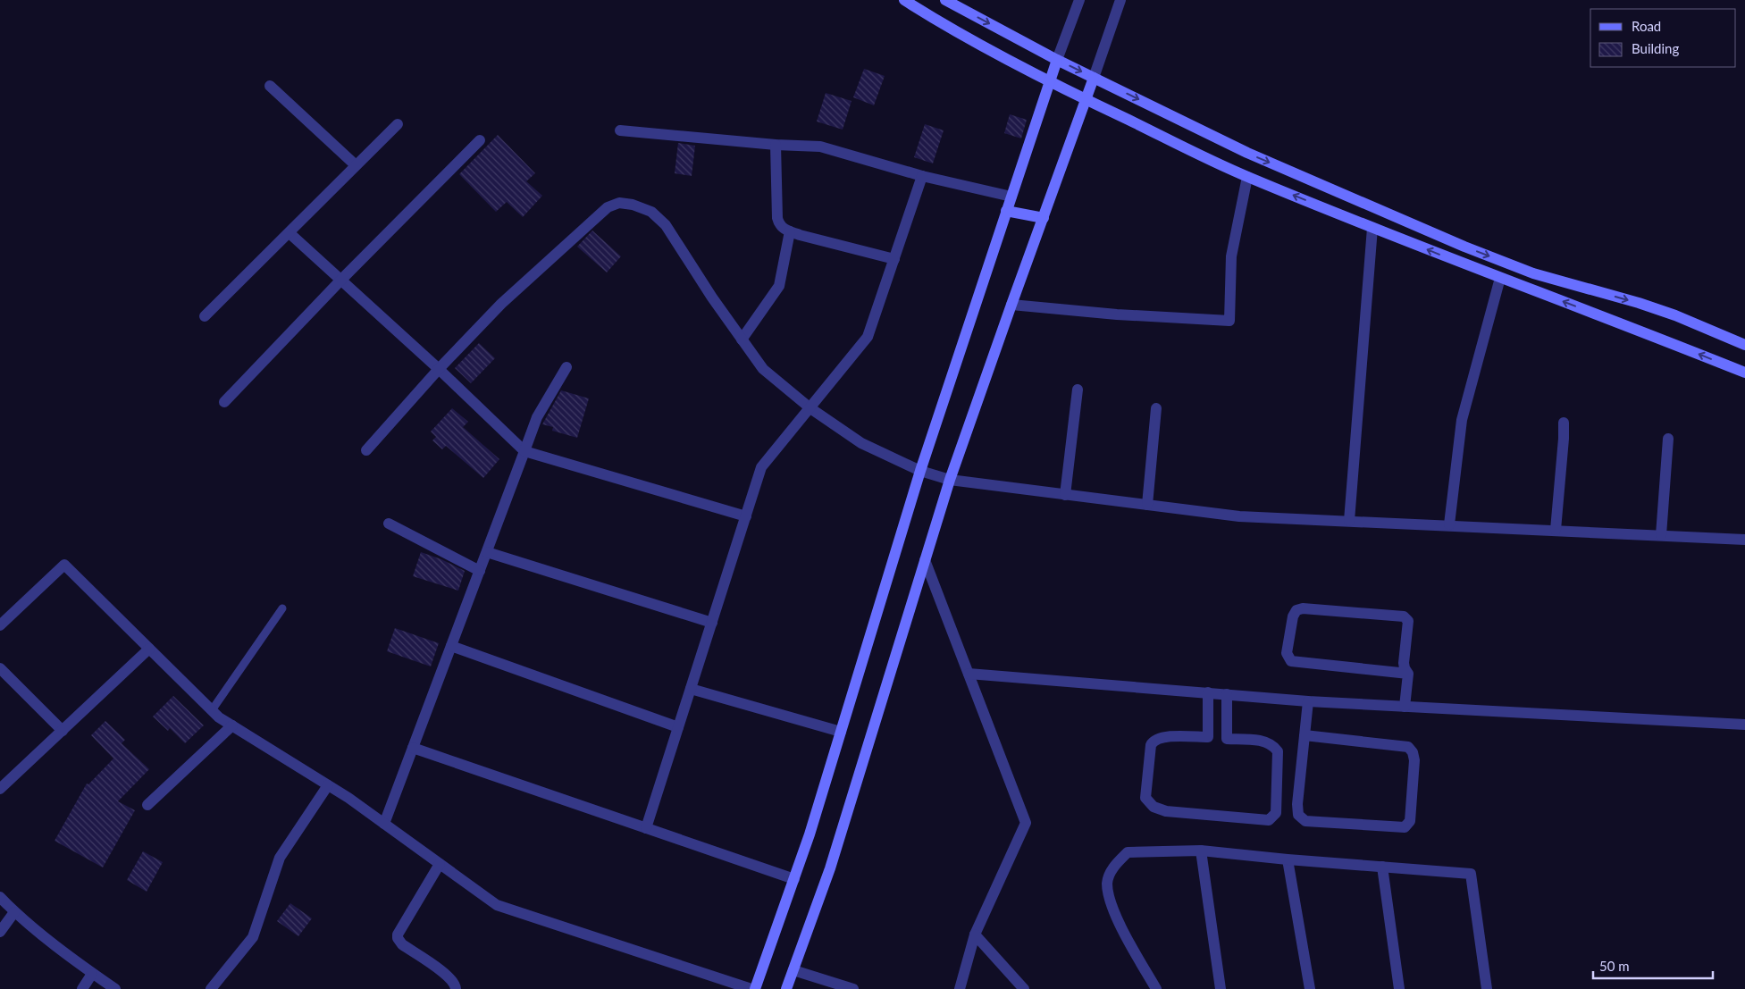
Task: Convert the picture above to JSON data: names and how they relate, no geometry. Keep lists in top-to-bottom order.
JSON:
{
  "legend": ["Road", "Building"],
  "scale_bar": "50 m"
}
